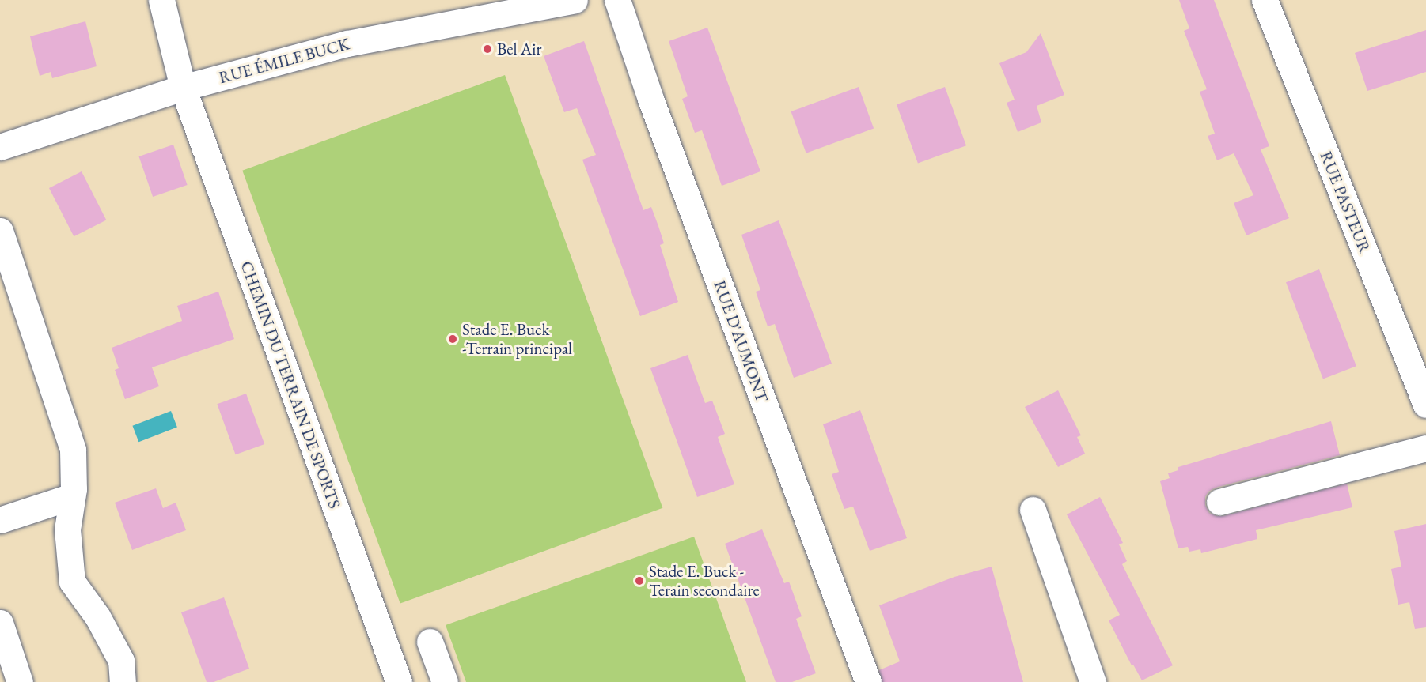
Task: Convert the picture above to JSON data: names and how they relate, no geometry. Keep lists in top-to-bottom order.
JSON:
{
  "streets": {
    "street": [
      "RUE ÉMILE BUCK",
      "RUE PASTEUR",
      "RUE D'AUMONT",
      "CHEMIN DU TERRAIN DE SPORTS"
    ]
  },
  "crossings": [
    ["RUE ÉMILE BUCK", "CHEMIN DU TERRAIN DE SPORTS"]
  ],
  "places": ["Bel Air", "Stade E. Buck -Terrain principal", "Stade E. Buck - Terain secondaire"]
}
